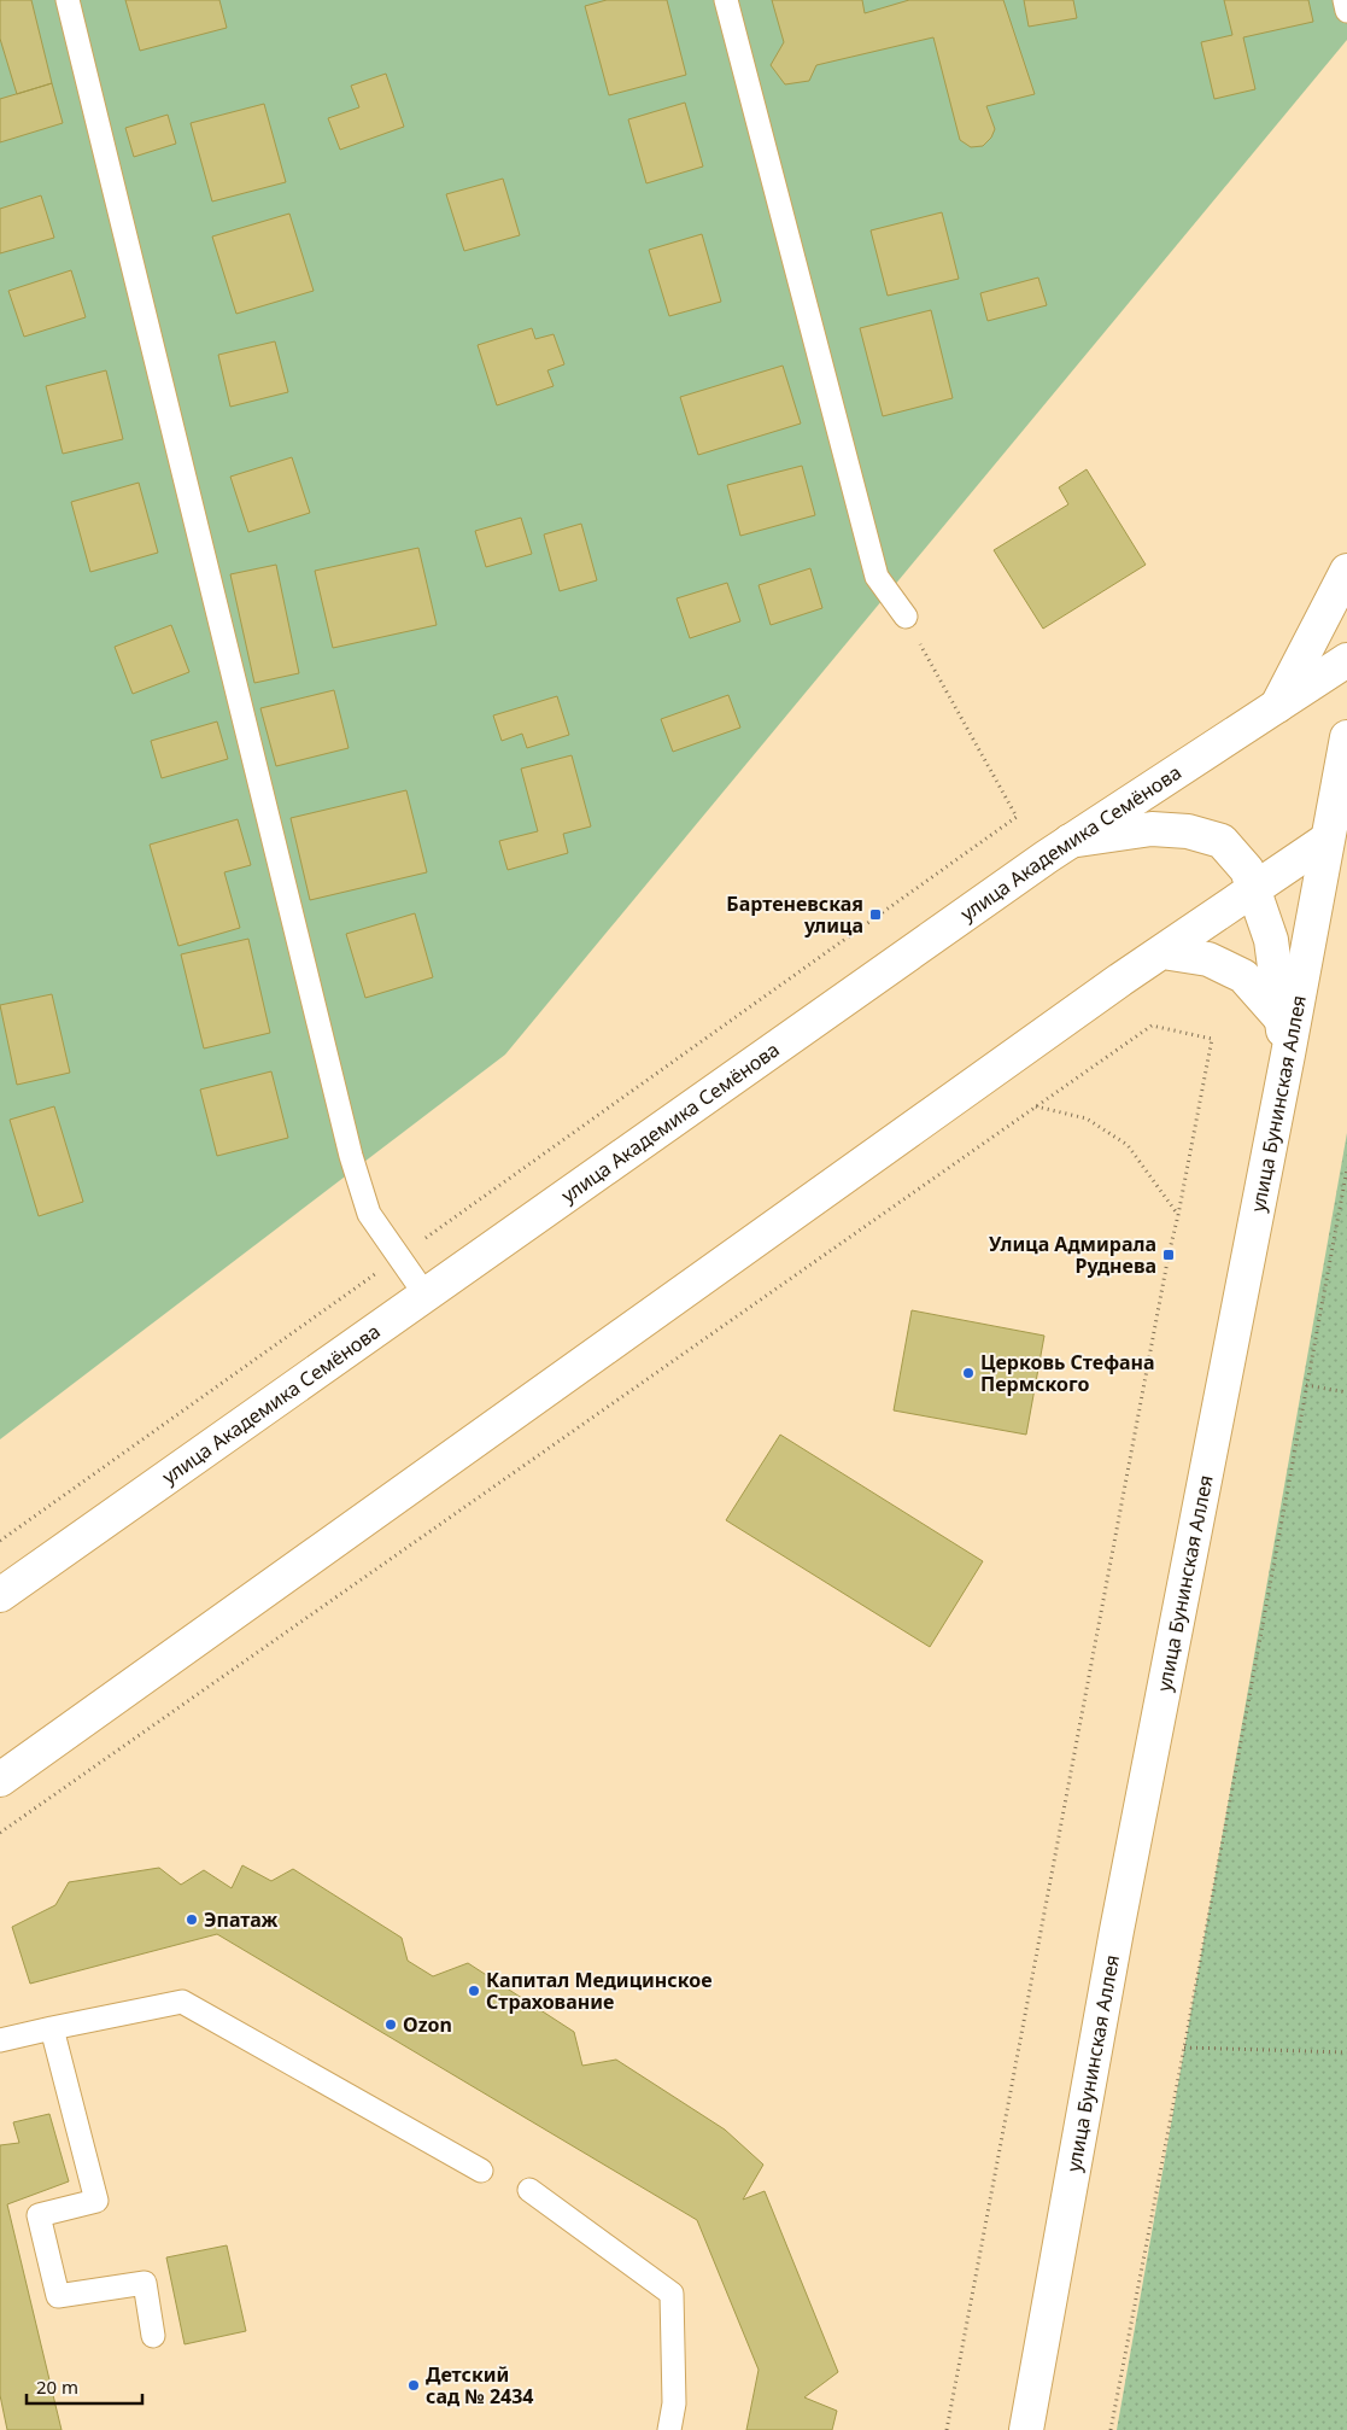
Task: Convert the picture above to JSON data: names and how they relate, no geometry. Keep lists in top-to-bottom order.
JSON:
{
  "streets": {
    "street": ["улица Академика Семёнова", "улица Бунинская Аллея"]
  },
  "places": {
    "transit": ["Бартеневская улица", "Улица Адмирала Руднева"],
    "other": [
      "Церковь Стефана Пермского",
      "Эпатаж",
      "Капитал Медицинское Страхование",
      "Ozon",
      "Детский сад № 2434"
    ]
  },
  "scale_bar": "20 m"
}
